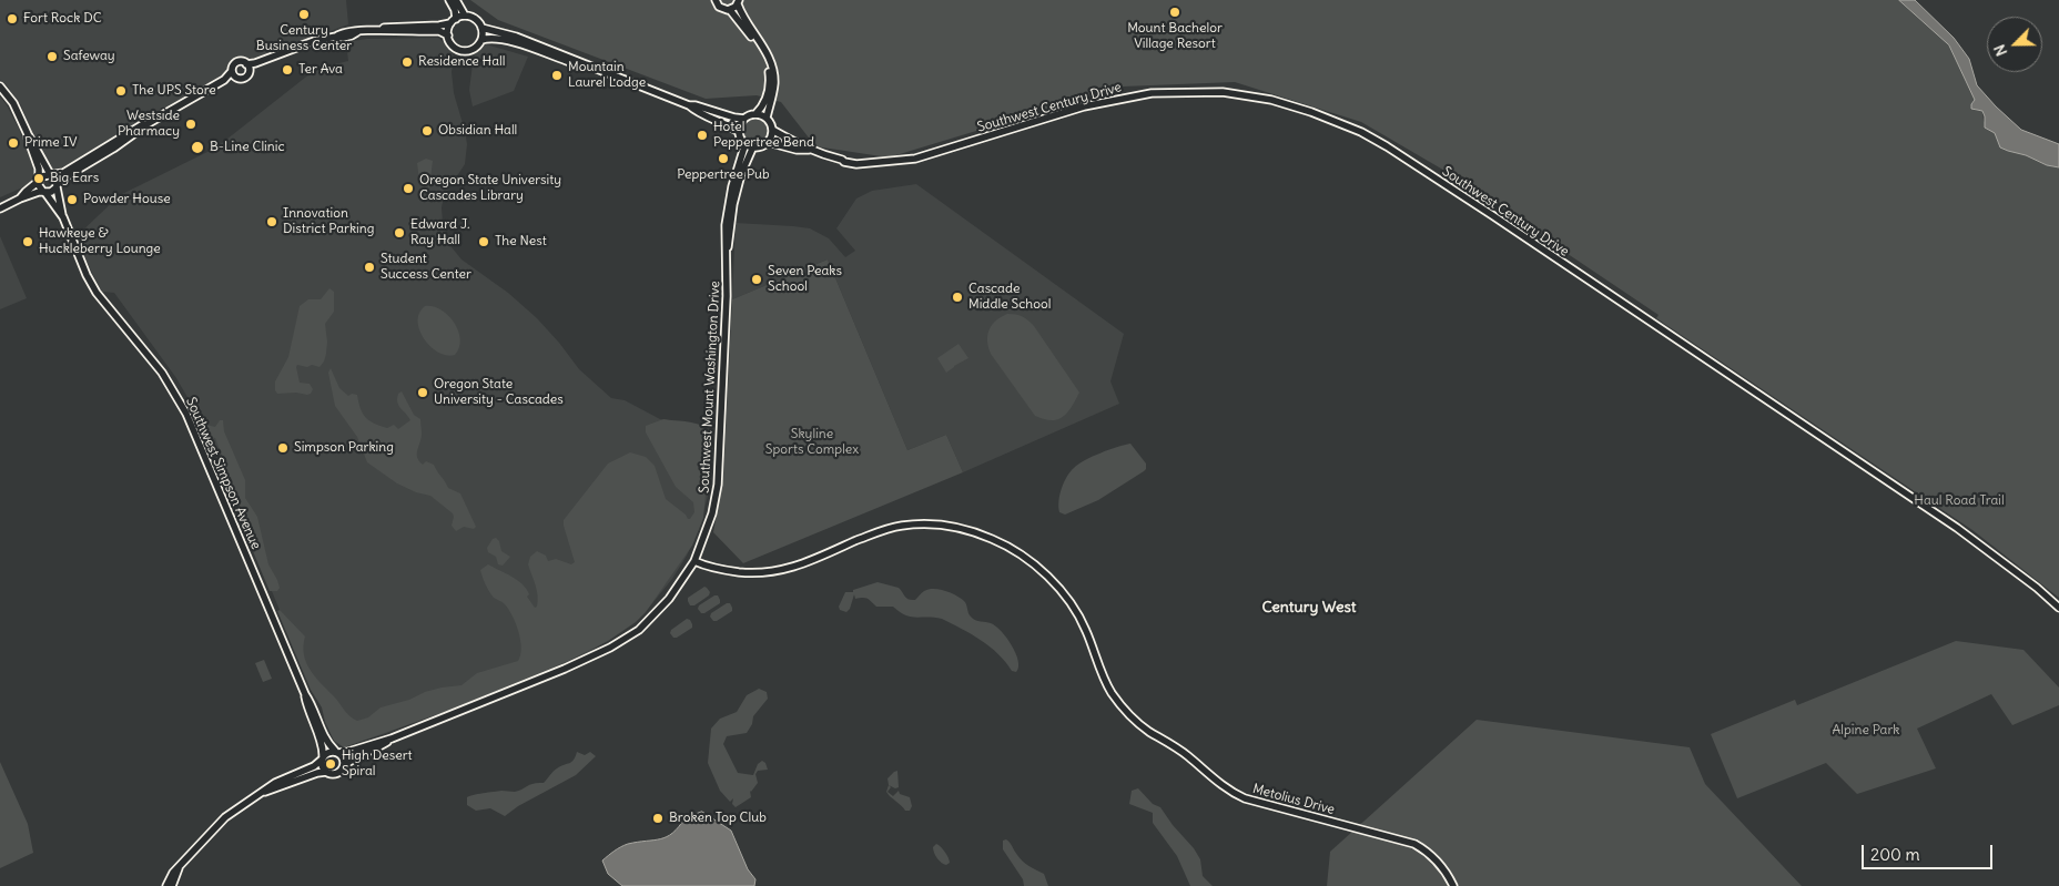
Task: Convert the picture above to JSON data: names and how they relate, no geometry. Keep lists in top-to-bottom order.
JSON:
{
  "streets": {
    "main road": [
      "Southwest Century Drive",
      "Southwest Mount Washington Drive",
      "Southwest Simpson Avenue",
      "Metolius Drive"
    ]
  },
  "crossings": [
    ["Southwest Century Drive", "Southwest Mount Washington Drive"],
    ["Southwest Mount Washington Drive", "Southwest Simpson Avenue"],
    ["Southwest Mount Washington Drive", "Metolius Drive"]
  ],
  "districts": ["Century West"],
  "parks": ["Skyline Sports Complex", "Haul Road Trail", "Alpine Park"],
  "places": [
    "Mount Bachelor Village Resort",
    "Century Business Center",
    "Fort Rock DC",
    "Safeway",
    "Residence Hall",
    "Ter Ava",
    "Mountain Laurel Lodge",
    "The UPS Store",
    "Westside Pharmacy",
    "Obsidian Hall",
    "Hotel Peppertree Bend",
    "Prime IV",
    "B-Line Clinic",
    "Peppertree Pub",
    "Big Ears",
    "Oregon State University Cascades Library",
    "Powder House",
    "Innovation District Parking",
    "Edward J. Ray Hall",
    "Hawkeye & Huckleberry Lounge",
    "The Nest",
    "Student Success Center",
    "Seven Peaks School",
    "Cascade Middle School",
    "Oregon State University - Cascades",
    "Simpson Parking",
    "High Desert Spiral",
    "Broken Top Club"
  ],
  "scale_bar": "200 m",
  "north": "bottom left"
}
